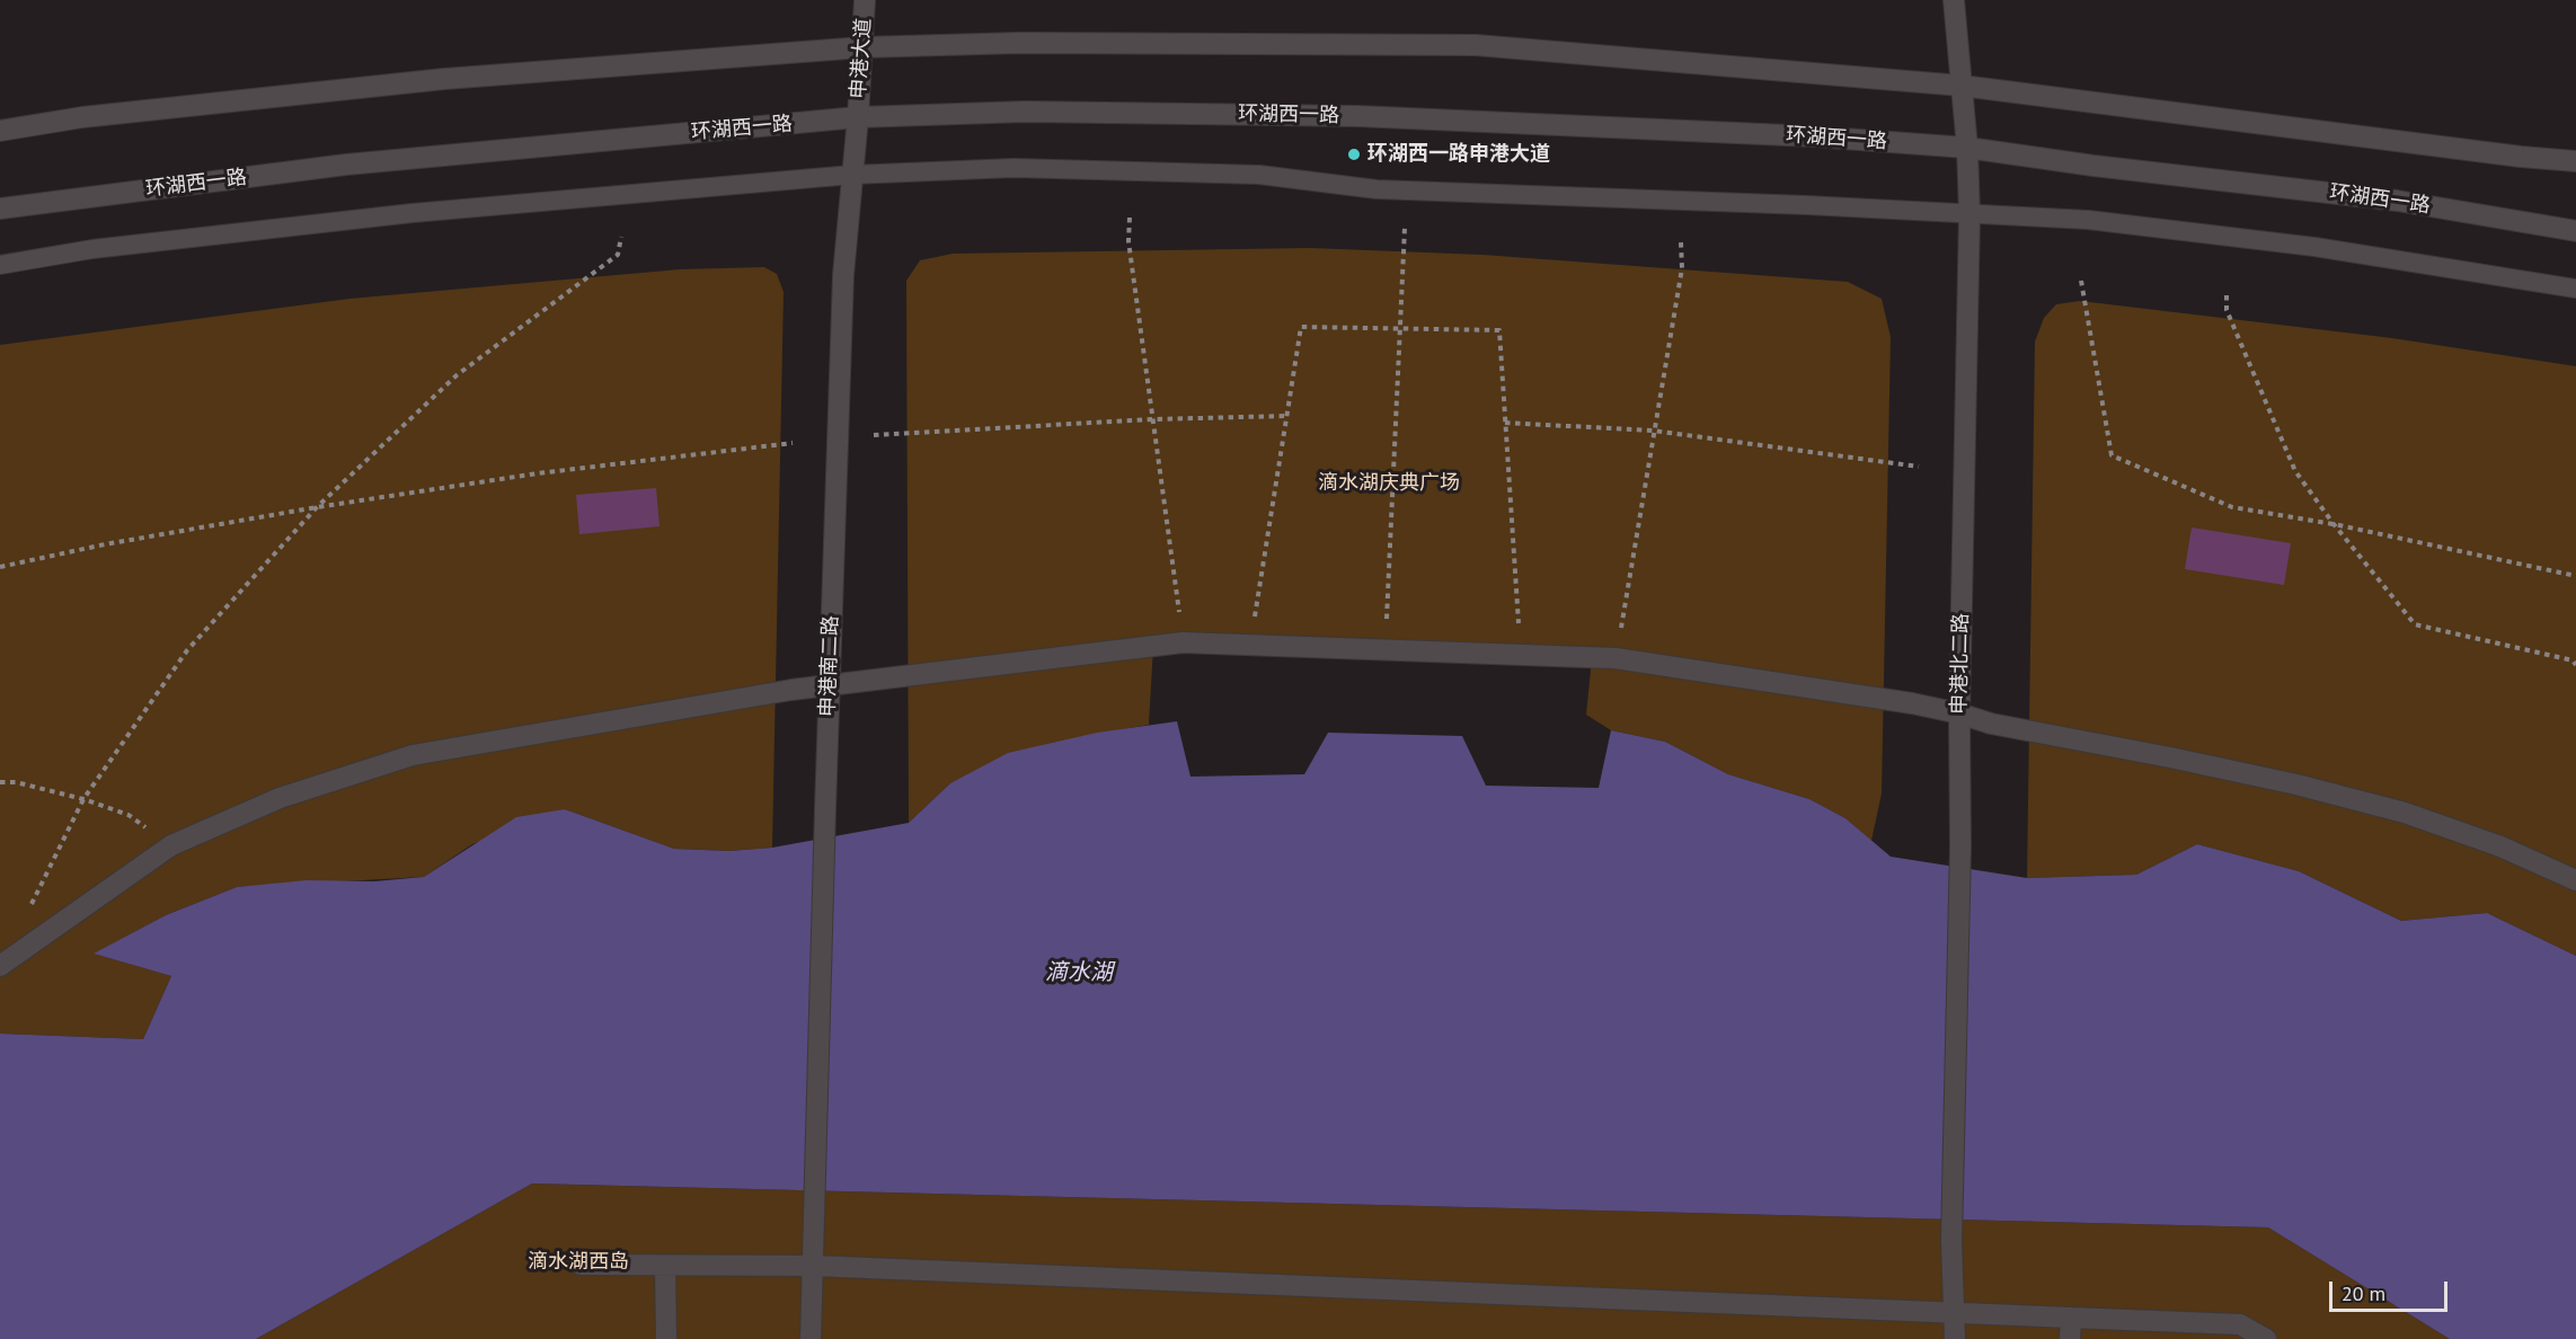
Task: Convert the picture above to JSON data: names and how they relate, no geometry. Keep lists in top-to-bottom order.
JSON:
{
  "streets": {
    "street": [
      "申港大道",
      "环湖西一路",
      "申港北二路",
      "申港南二路"
    ]
  },
  "crossings": [
    ["申港大道", "环湖西一路"],
    ["申港大道", "申港南二路"],
    ["环湖西一路", "申港北二路"],
    ["环湖西一路", "申港南二路"]
  ],
  "water": ["滴水湖"],
  "parks": ["滴水湖庆典广场", "滴水湖西岛"],
  "places": ["环湖西一路申港大道"],
  "scale_bar": "20 m"
}
